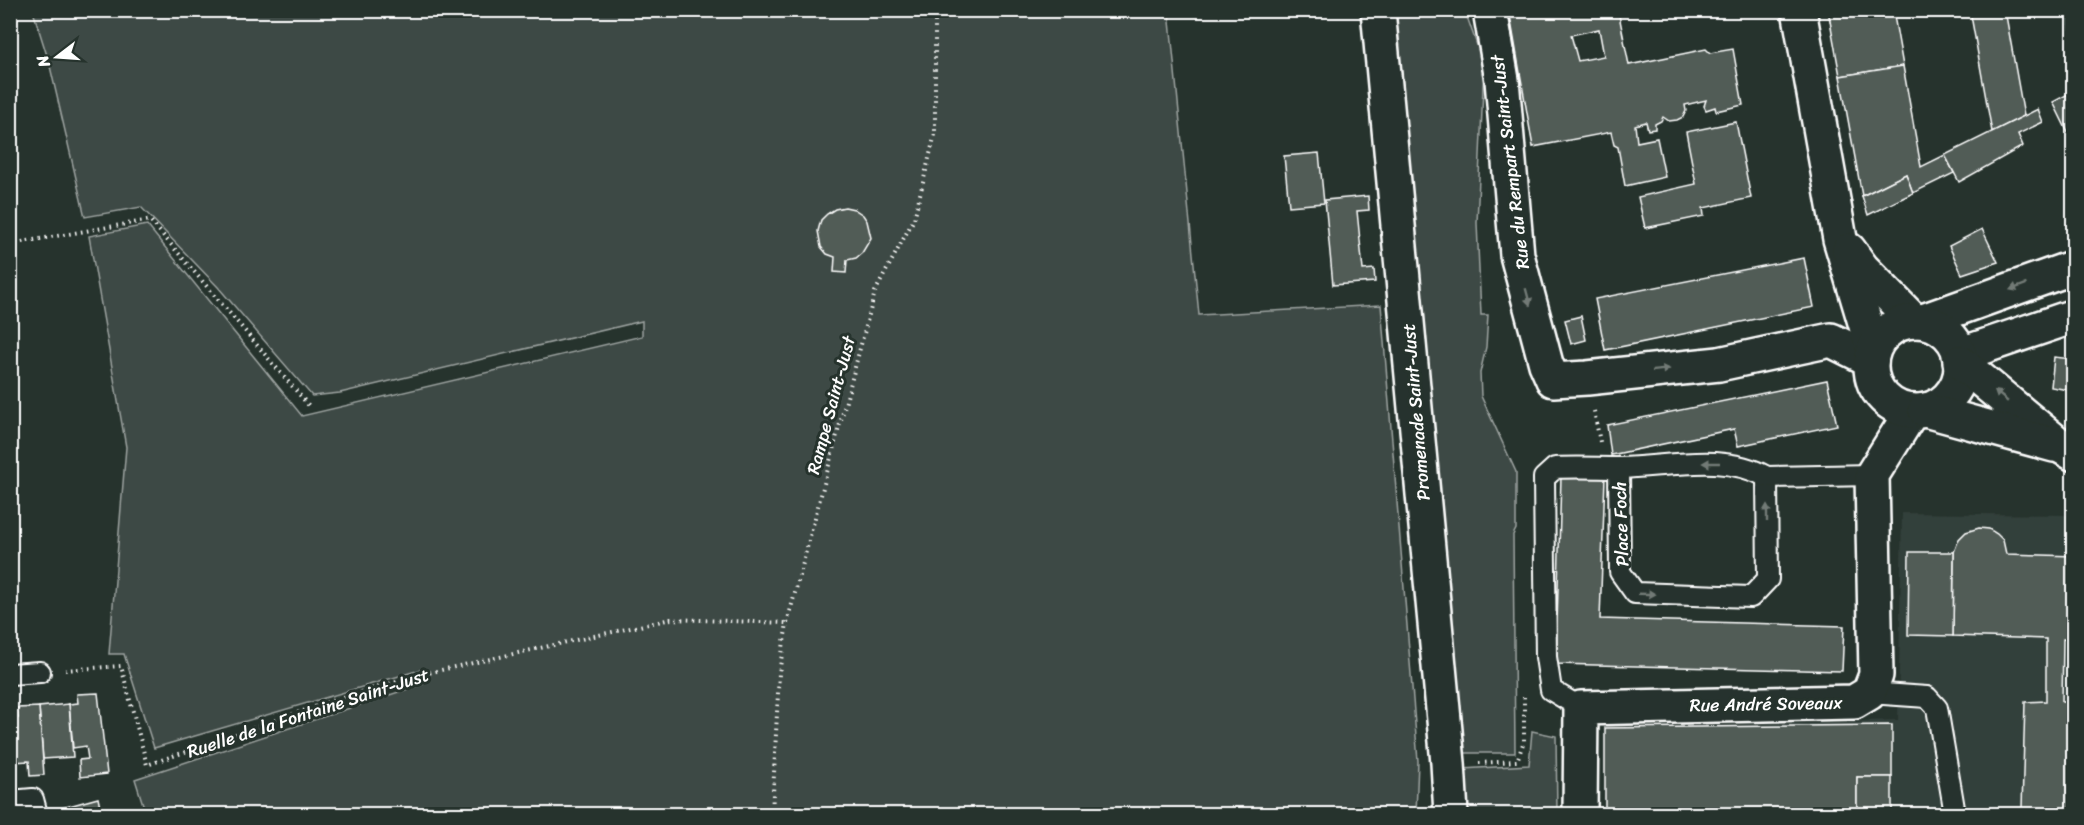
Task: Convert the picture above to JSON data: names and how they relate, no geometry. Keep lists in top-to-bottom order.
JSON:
{
  "streets": {
    "street": ["Rue du Rempart Saint-Just", "Promenade Saint-Just", "Rue André Soveaux"],
    "lane": ["Place Foch"],
    "path": ["Rampe Saint-Just", "Ruelle de la Fontaine Saint-Just"]
  },
  "crossings": [
    ["Rampe Saint-Just", "Ruelle de la Fontaine Saint-Just"],
    ["Place Foch", "Rue André Soveaux"]
  ],
  "north": "left"
}
